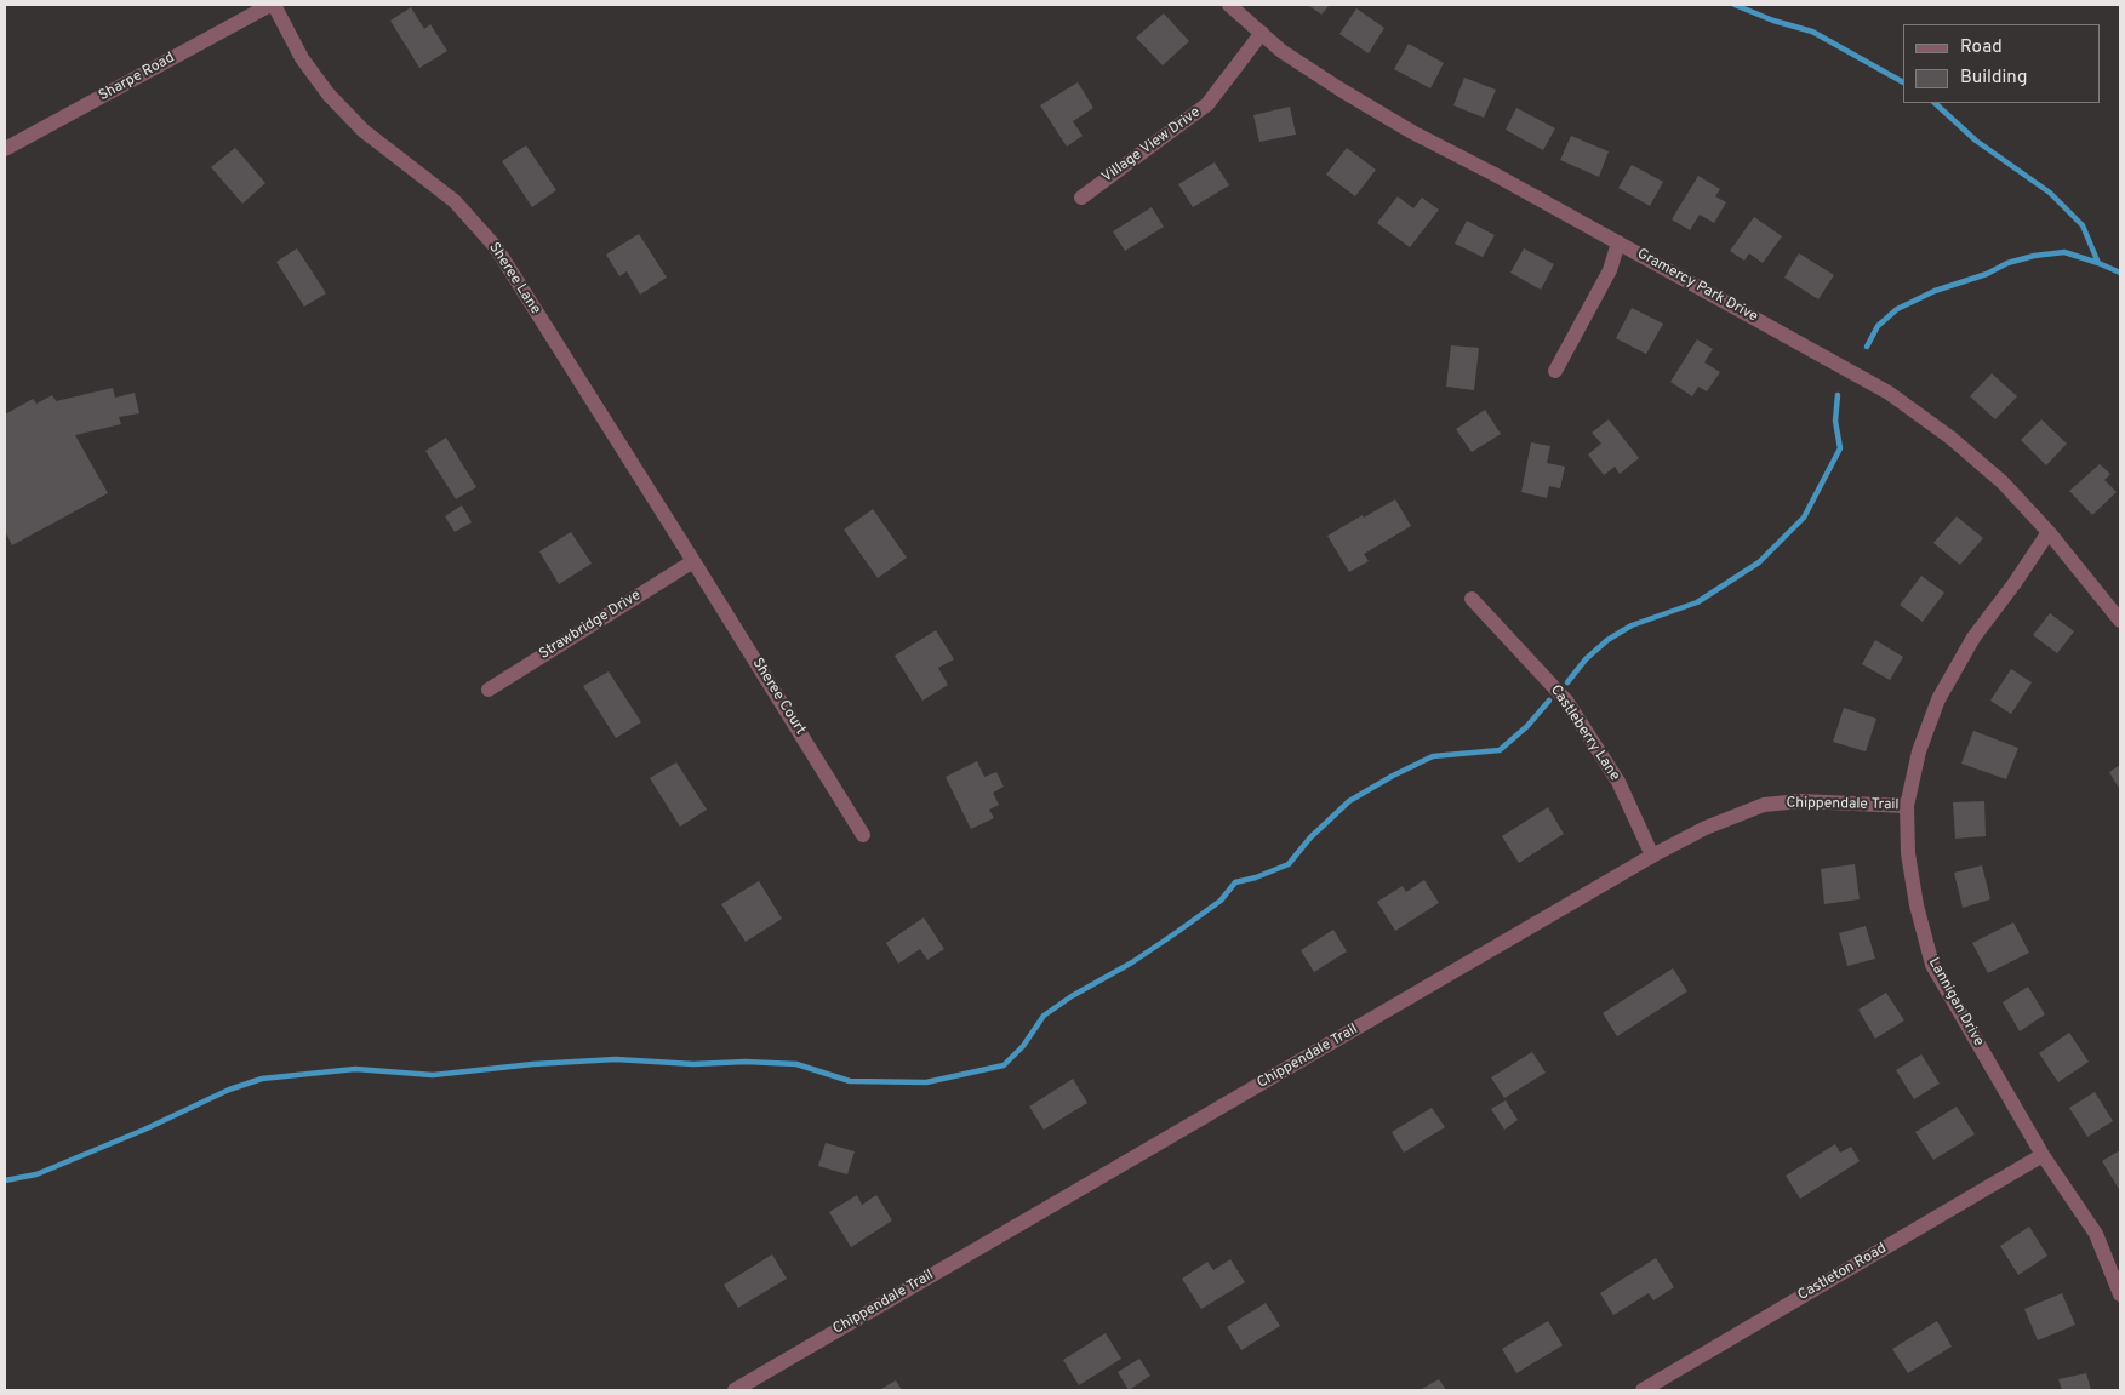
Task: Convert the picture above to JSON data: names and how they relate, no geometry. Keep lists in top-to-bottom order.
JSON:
{
  "streets": {
    "street": [
      "Sharpe Road",
      "Village View Drive",
      "Sheree Lane",
      "Gramercy Park Drive",
      "Strawbridge Drive",
      "Sheree Court",
      "Castleberry Lane",
      "Chippendale Trail",
      "Lannigan Drive",
      "Castleton Road"
    ]
  },
  "crossings": [
    ["Sharpe Road", "Sheree Lane"],
    ["Village View Drive", "Gramercy Park Drive"],
    ["Sheree Lane", "Strawbridge Drive"],
    ["Sheree Lane", "Sheree Court"],
    ["Gramercy Park Drive", "Lannigan Drive"],
    ["Strawbridge Drive", "Sheree Court"],
    ["Castleberry Lane", "Chippendale Trail"],
    ["Chippendale Trail", "Lannigan Drive"],
    ["Lannigan Drive", "Castleton Road"]
  ],
  "legend": ["Road", "Building"]
}
